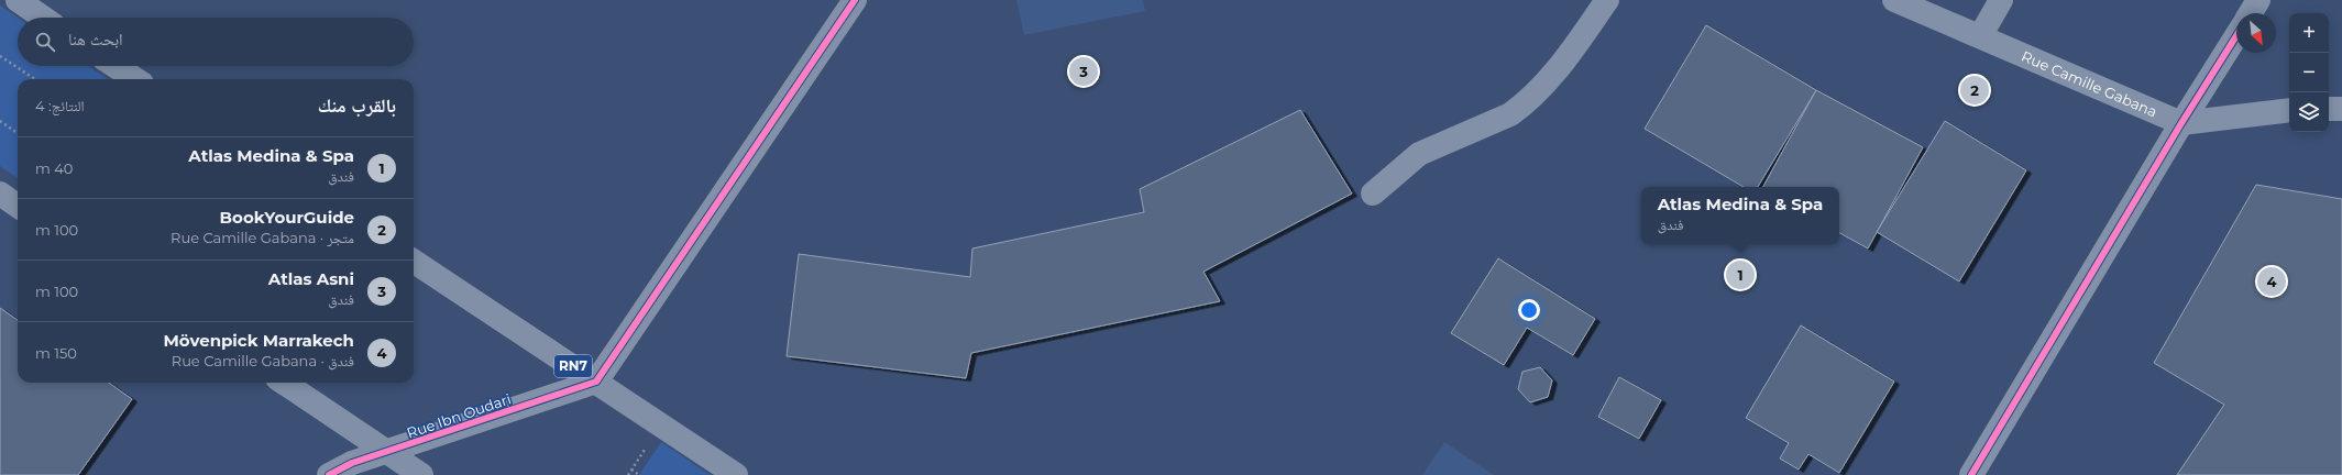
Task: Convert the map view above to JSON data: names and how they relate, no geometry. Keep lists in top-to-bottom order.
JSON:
{
  "streets": {
    "main road": ["RN7"],
    "street": ["Rue Camille Gabana", "Rue Ibn Oudari"]
  },
  "crossings": [
    ["RN7", "Rue Ibn Oudari"]
  ],
  "north": "bottom right",
  "page": {
    "map_buttons": ["+", "−"],
    "search": "ابحث هنا",
    "pins": [
      "3",
      "2",
      "1",
      "4"
    ],
    "heading": ["بالقرب منك", "النتائج: 4"],
    "list": [
      {
        "mark": "1",
        "name": "Atlas Medina & Spa",
        "note": "فندق",
        "value": "40 m"
      },
      {
        "mark": "2",
        "name": "BookYourGuide",
        "note": "متجر · Rue Camille Gabana",
        "value": "100 m"
      },
      {
        "mark": "3",
        "name": "Atlas Asni",
        "note": "فندق",
        "value": "100 m"
      },
      {
        "mark": "4",
        "name": "Mövenpick Marrakech",
        "note": "فندق · Rue Camille Gabana",
        "value": "150 m"
      }
    ],
    "popup": ["Atlas Medina & Spa", "فندق"]
  }
}
